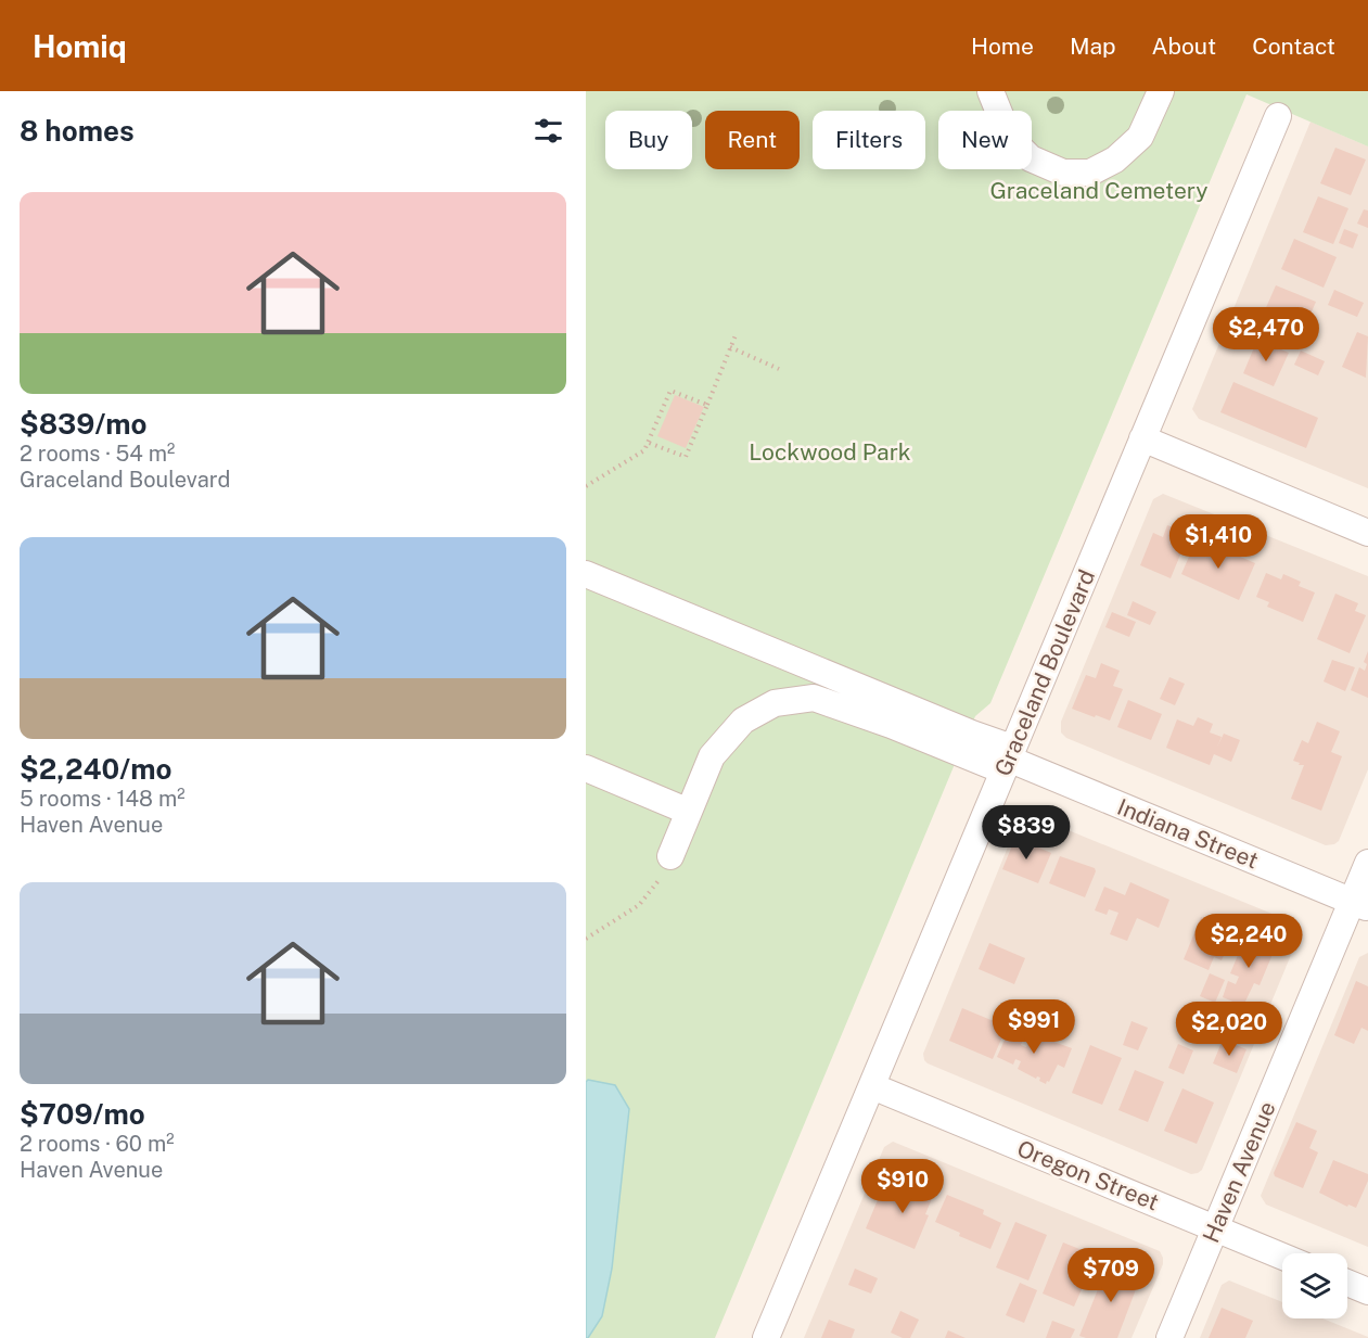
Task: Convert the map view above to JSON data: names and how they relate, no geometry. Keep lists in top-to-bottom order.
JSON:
{
  "streets": {
    "street": [
      "Graceland Boulevard",
      "Indiana Street",
      "Haven Avenue",
      "Oregon Street"
    ]
  },
  "crossings": [
    ["Graceland Boulevard", "Indiana Street"],
    ["Graceland Boulevard", "Oregon Street"],
    ["Indiana Street", "Haven Avenue"],
    ["Haven Avenue", "Oregon Street"]
  ],
  "parks": ["Graceland Cemetery", "Lockwood Park"],
  "page": {
    "header": "Homiq",
    "nav": [
      "Home",
      "Map",
      "About",
      "Contact"
    ],
    "heading": "8 homes",
    "chip": [
      "Buy",
      "Rent",
      "Filters",
      "New"
    ],
    "list": [
      {
        "name": "$839/mo",
        "note": "2 rooms · 54 m² · Graceland Boulevard"
      },
      {
        "name": "$2,240/mo",
        "note": "5 rooms · 148 m² · Haven Avenue"
      },
      {
        "name": "$709/mo",
        "note": "2 rooms · 60 m² · Haven Avenue"
      }
    ],
    "price": [
      "$2,470",
      "$1,410",
      "$839",
      "$2,240",
      "$991",
      "$2,020",
      "$910",
      "$709"
    ]
  }
}
